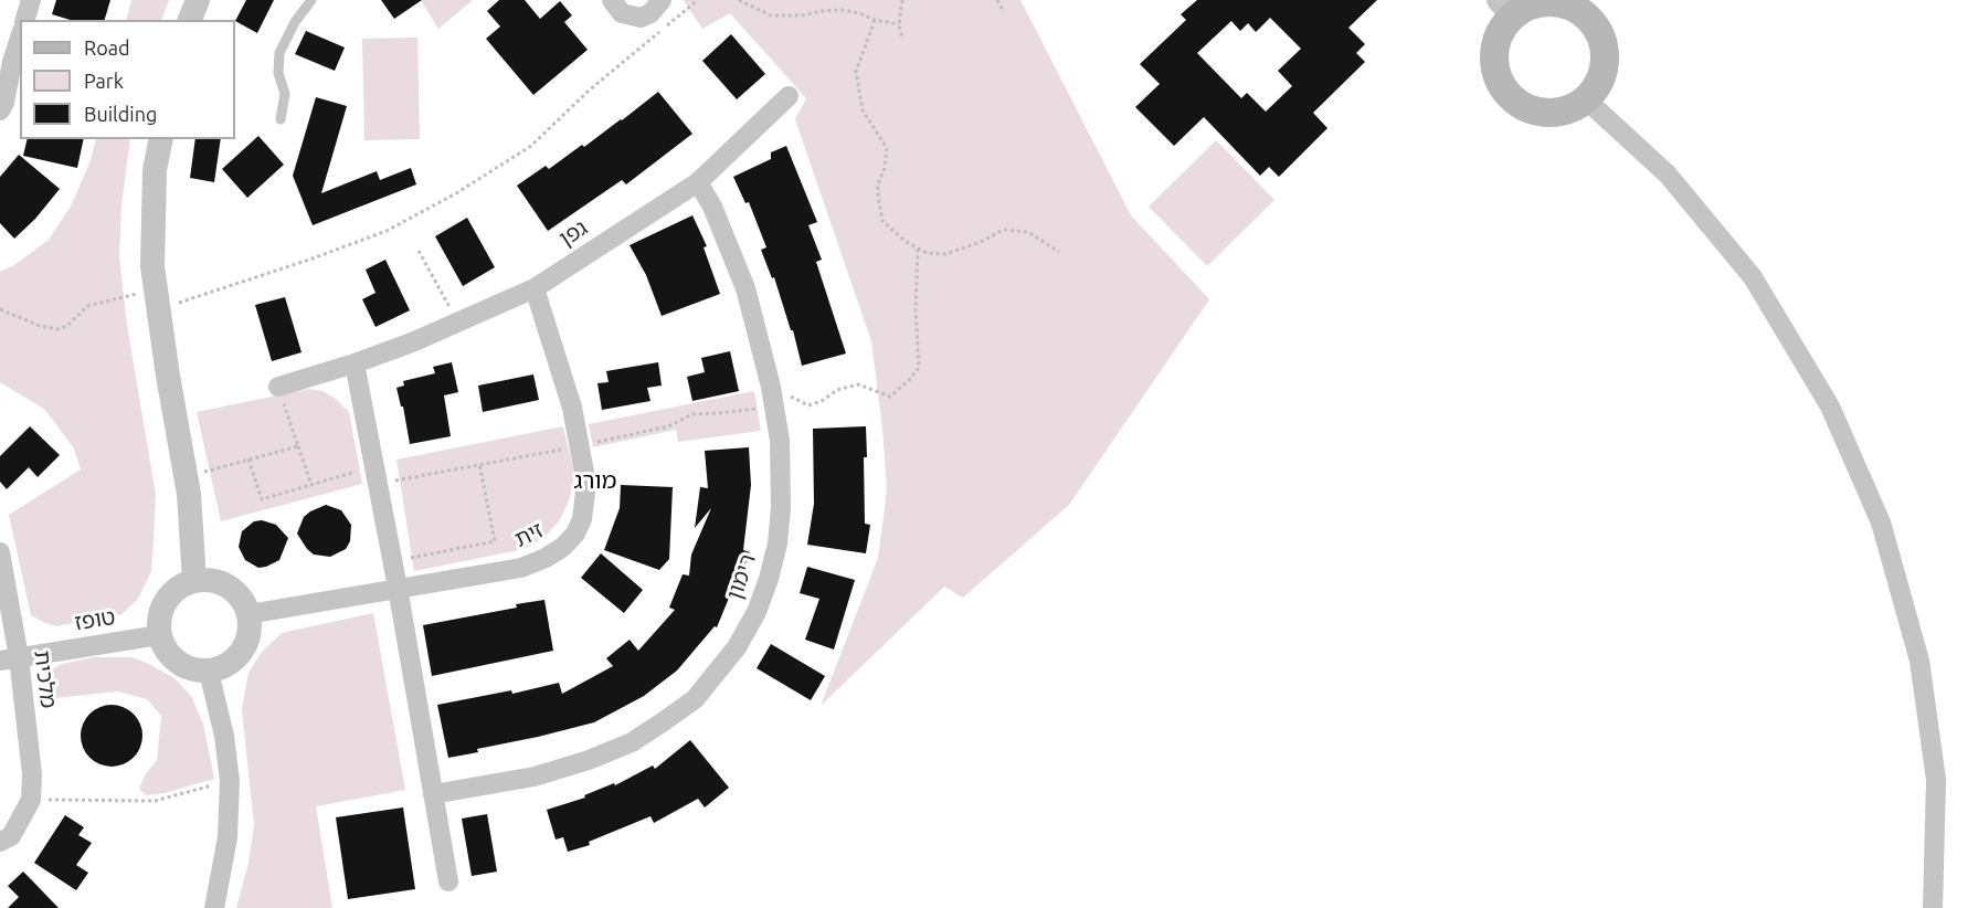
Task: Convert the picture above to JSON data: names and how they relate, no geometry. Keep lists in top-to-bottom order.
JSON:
{
  "streets": {
    "street": [
      "גפן",
      "זית",
      "רימון",
      "טופז",
      "מלכית"
    ]
  },
  "crossings": [
    ["גפן", "זית"],
    ["גפן", "רימון"],
    ["זית", "טופז"],
    ["טופז", "מלכית"]
  ],
  "districts": ["מורג"],
  "legend": ["Road", "Park", "Building"]
}
